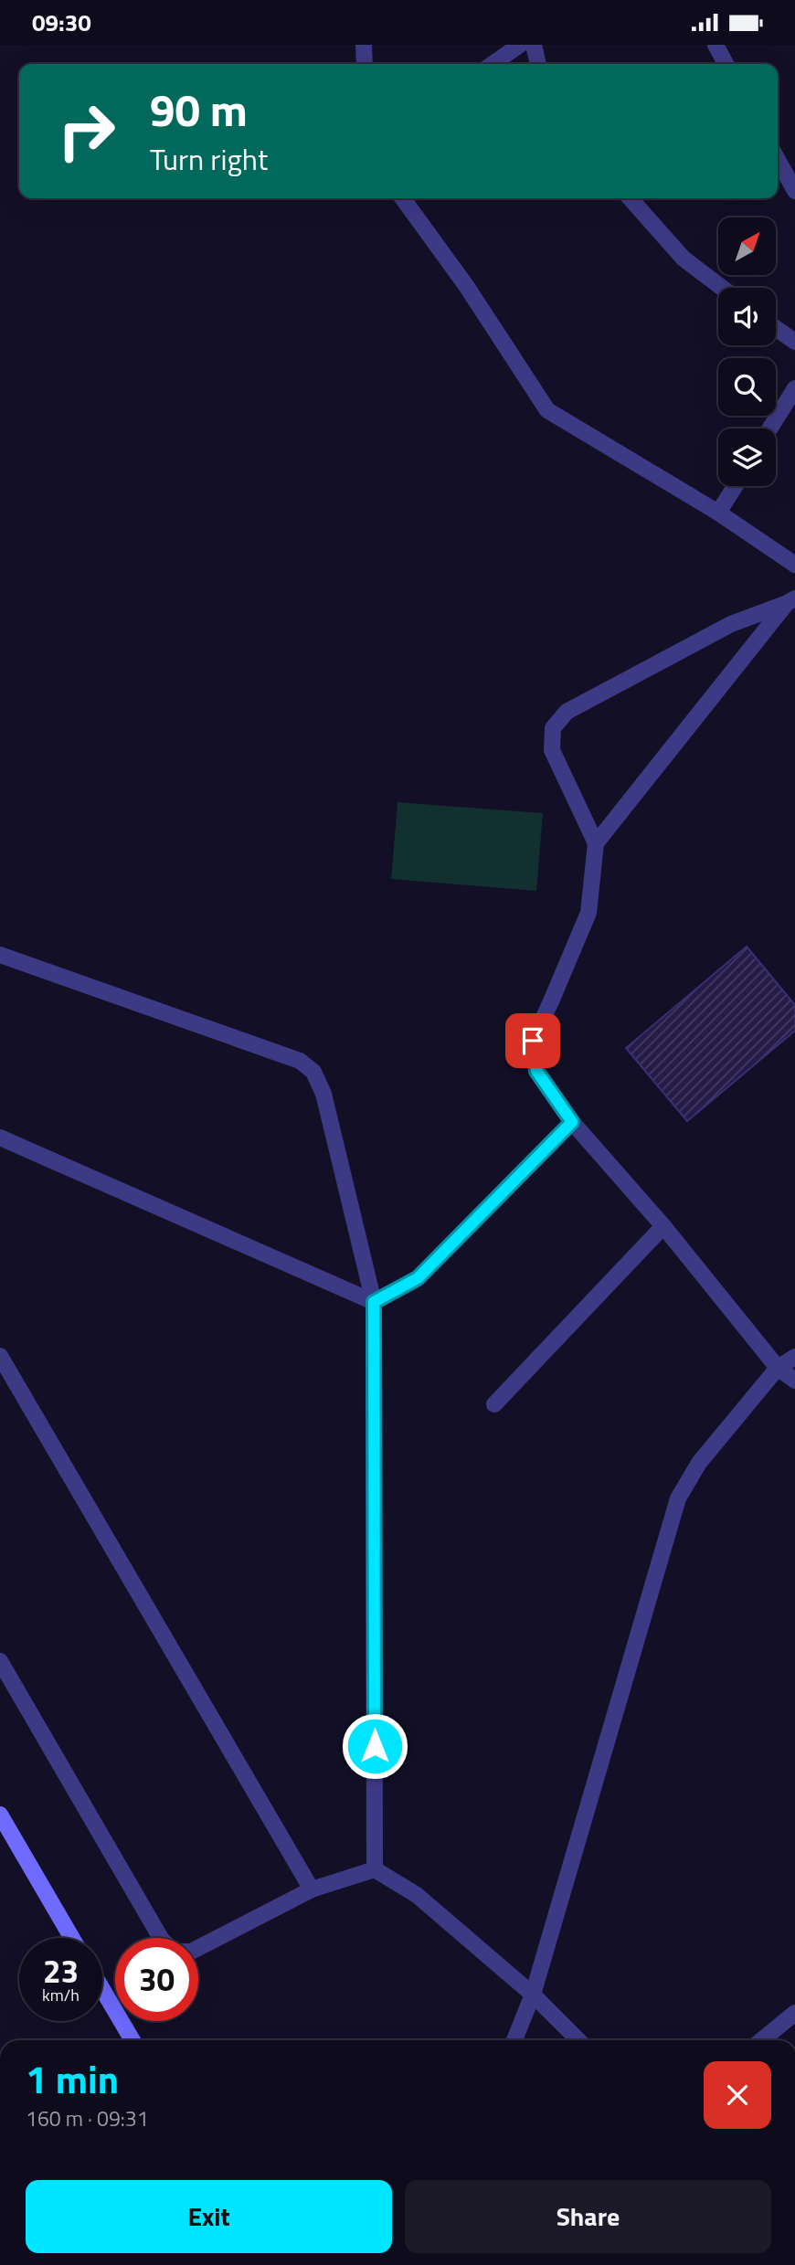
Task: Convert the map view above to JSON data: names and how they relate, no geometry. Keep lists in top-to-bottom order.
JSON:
{
  "north": "top right",
  "page": {
    "status": "09:30",
    "turn": ["90 m", "Turn right"],
    "speed": "23 km/h",
    "limit": "30",
    "heading": ["1 min", "160 m · 09:31"],
    "buttons": ["Exit", "Share"]
  }
}
